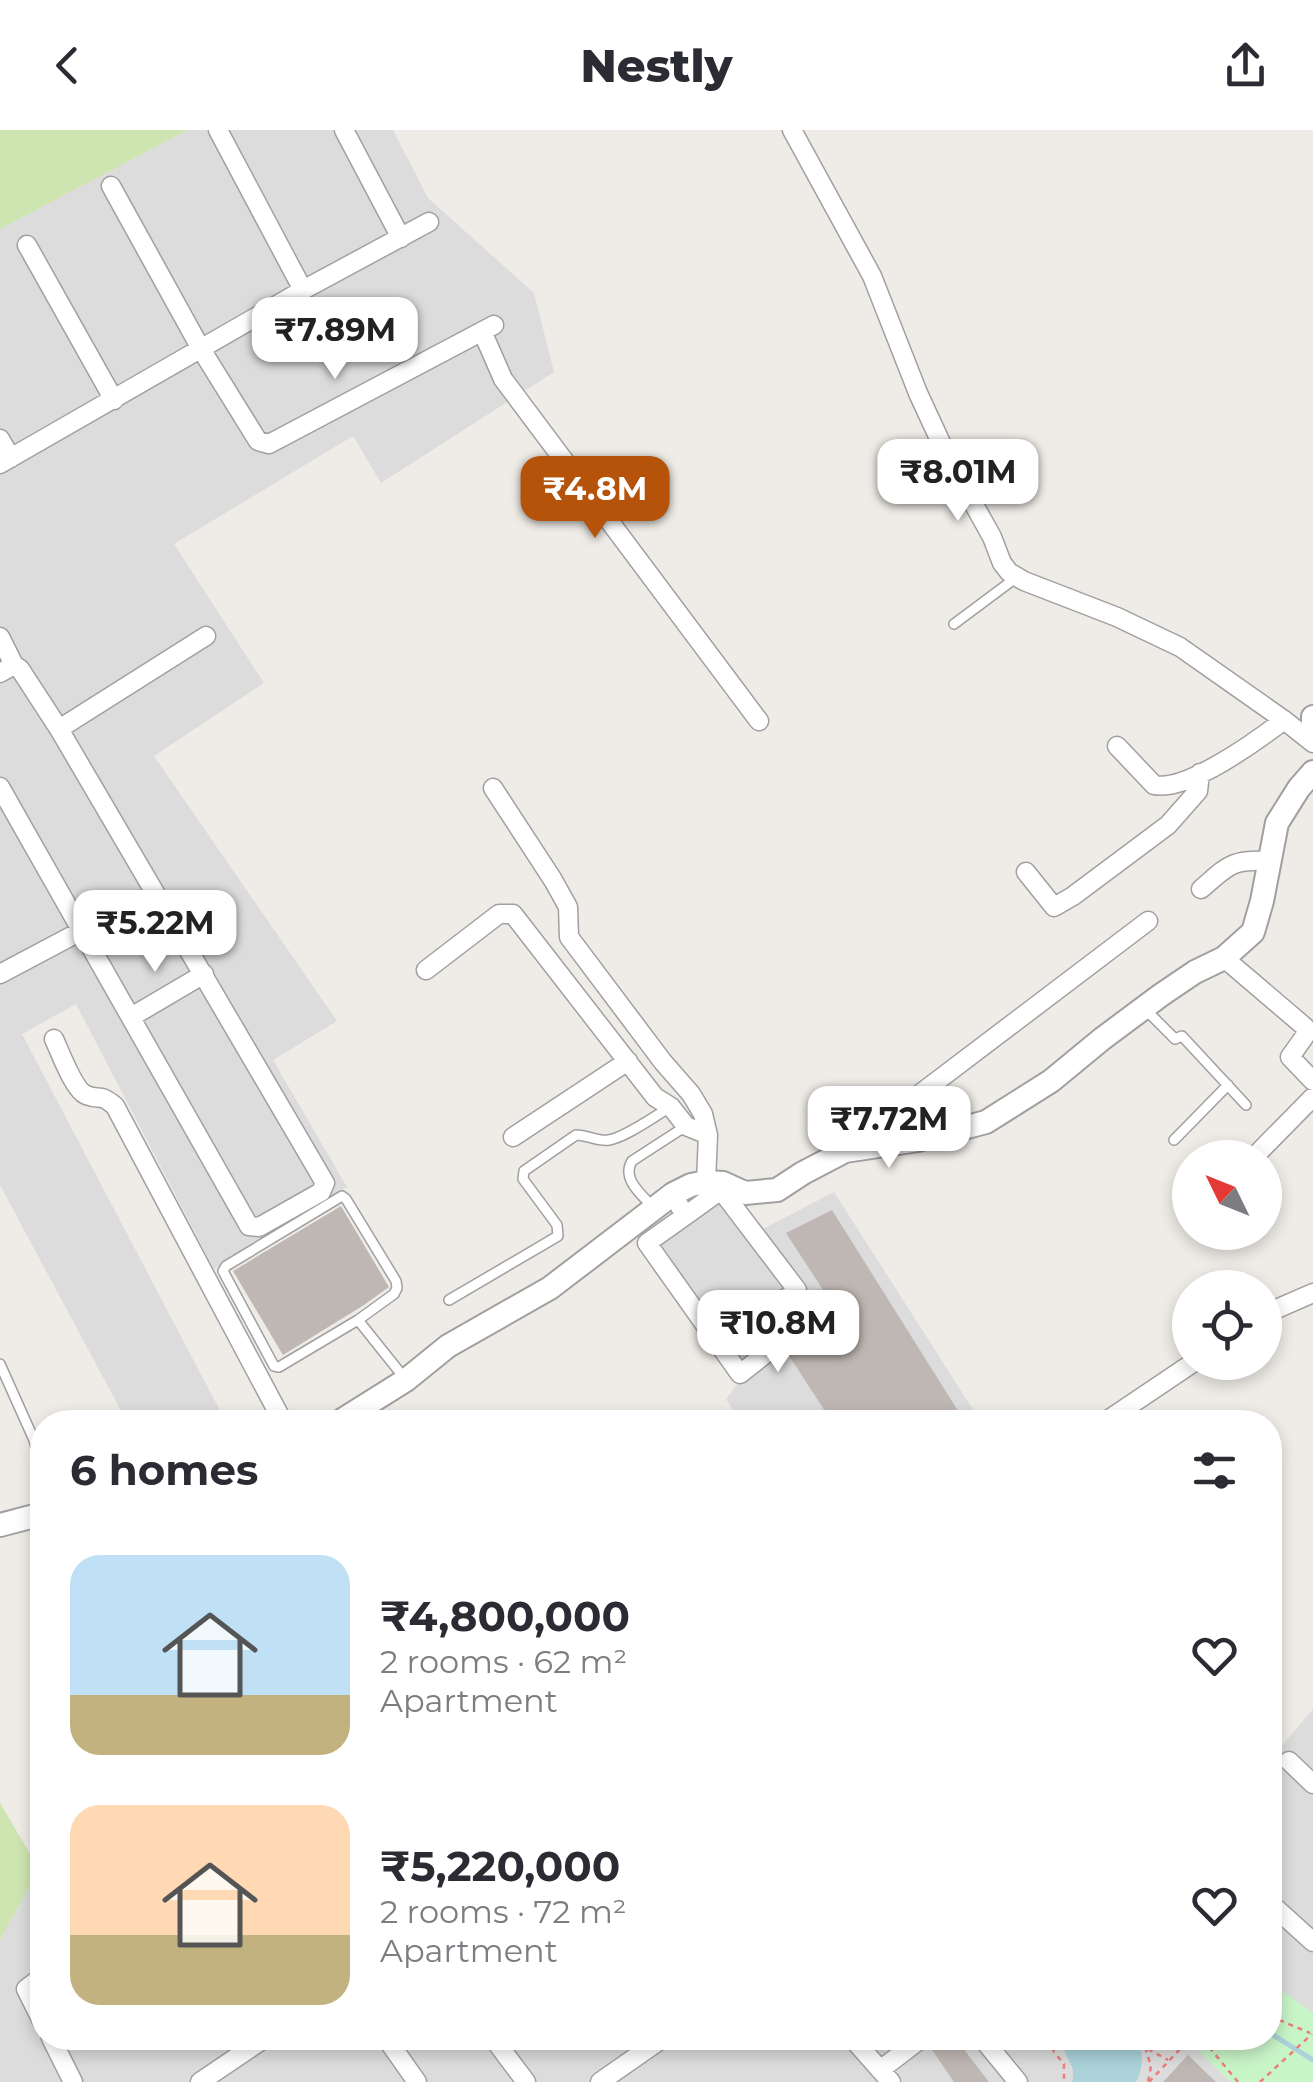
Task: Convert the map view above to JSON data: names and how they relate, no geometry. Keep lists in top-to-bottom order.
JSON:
{
  "north": "top left",
  "page": {
    "header": "Nestly",
    "price": [
      "₹7.89M",
      "₹8.01M",
      "₹4.8M",
      "₹5.22M",
      "₹7.72M",
      "₹10.8M"
    ],
    "heading": "6 homes",
    "list": [
      {
        "name": "₹4,800,000",
        "note": "2 rooms · 62 m² · Apartment"
      },
      {
        "name": "₹5,220,000",
        "note": "2 rooms · 72 m² · Apartment"
      }
    ]
  }
}
